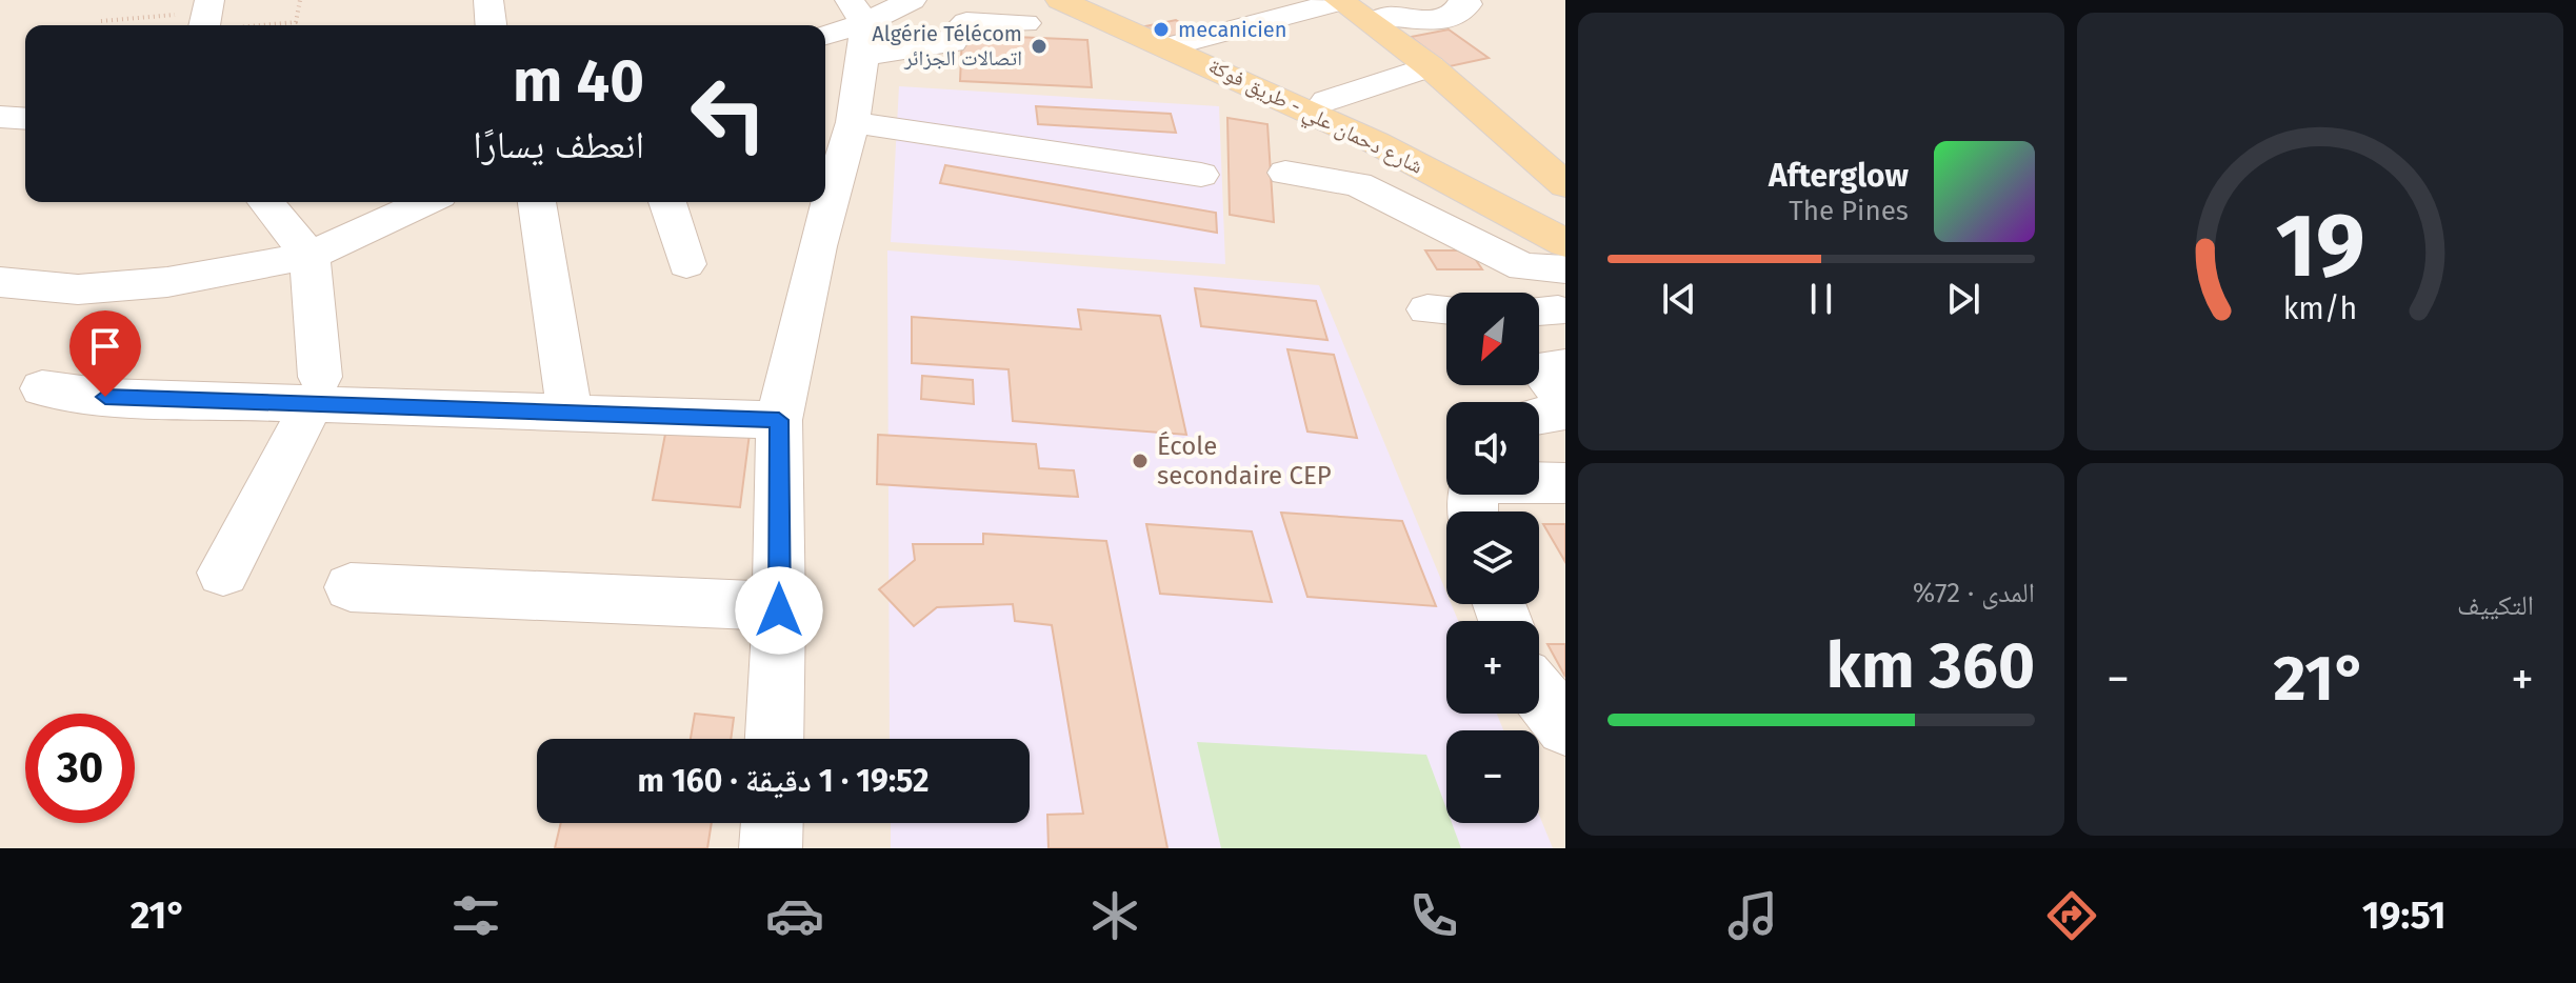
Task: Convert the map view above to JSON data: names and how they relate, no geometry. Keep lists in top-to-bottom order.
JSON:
{
  "streets": {
    "main road": ["شارع دحمان علي - طريق فوكة"]
  },
  "places": ["mecanicien", "Algérie Télécom اتصالات الجزائر", "École secondaire CEP"],
  "north": "bottom left",
  "page": {
    "turn": ["40 m", "انعطف يسارًا"],
    "song": ["Afterglow", "The Pines"],
    "map_buttons": ["+", "−"],
    "tile": [
      "التكييف",
      ["المدى · 72%", "360 km"]
    ],
    "heat": ["−", "21°", "+"],
    "limit": "30",
    "trip": "19:52 · 1 دقيقة · 160 m",
    "tabs": ["19:51", "21°"],
    "gauge": ["19", "km/h"]
  }
}
